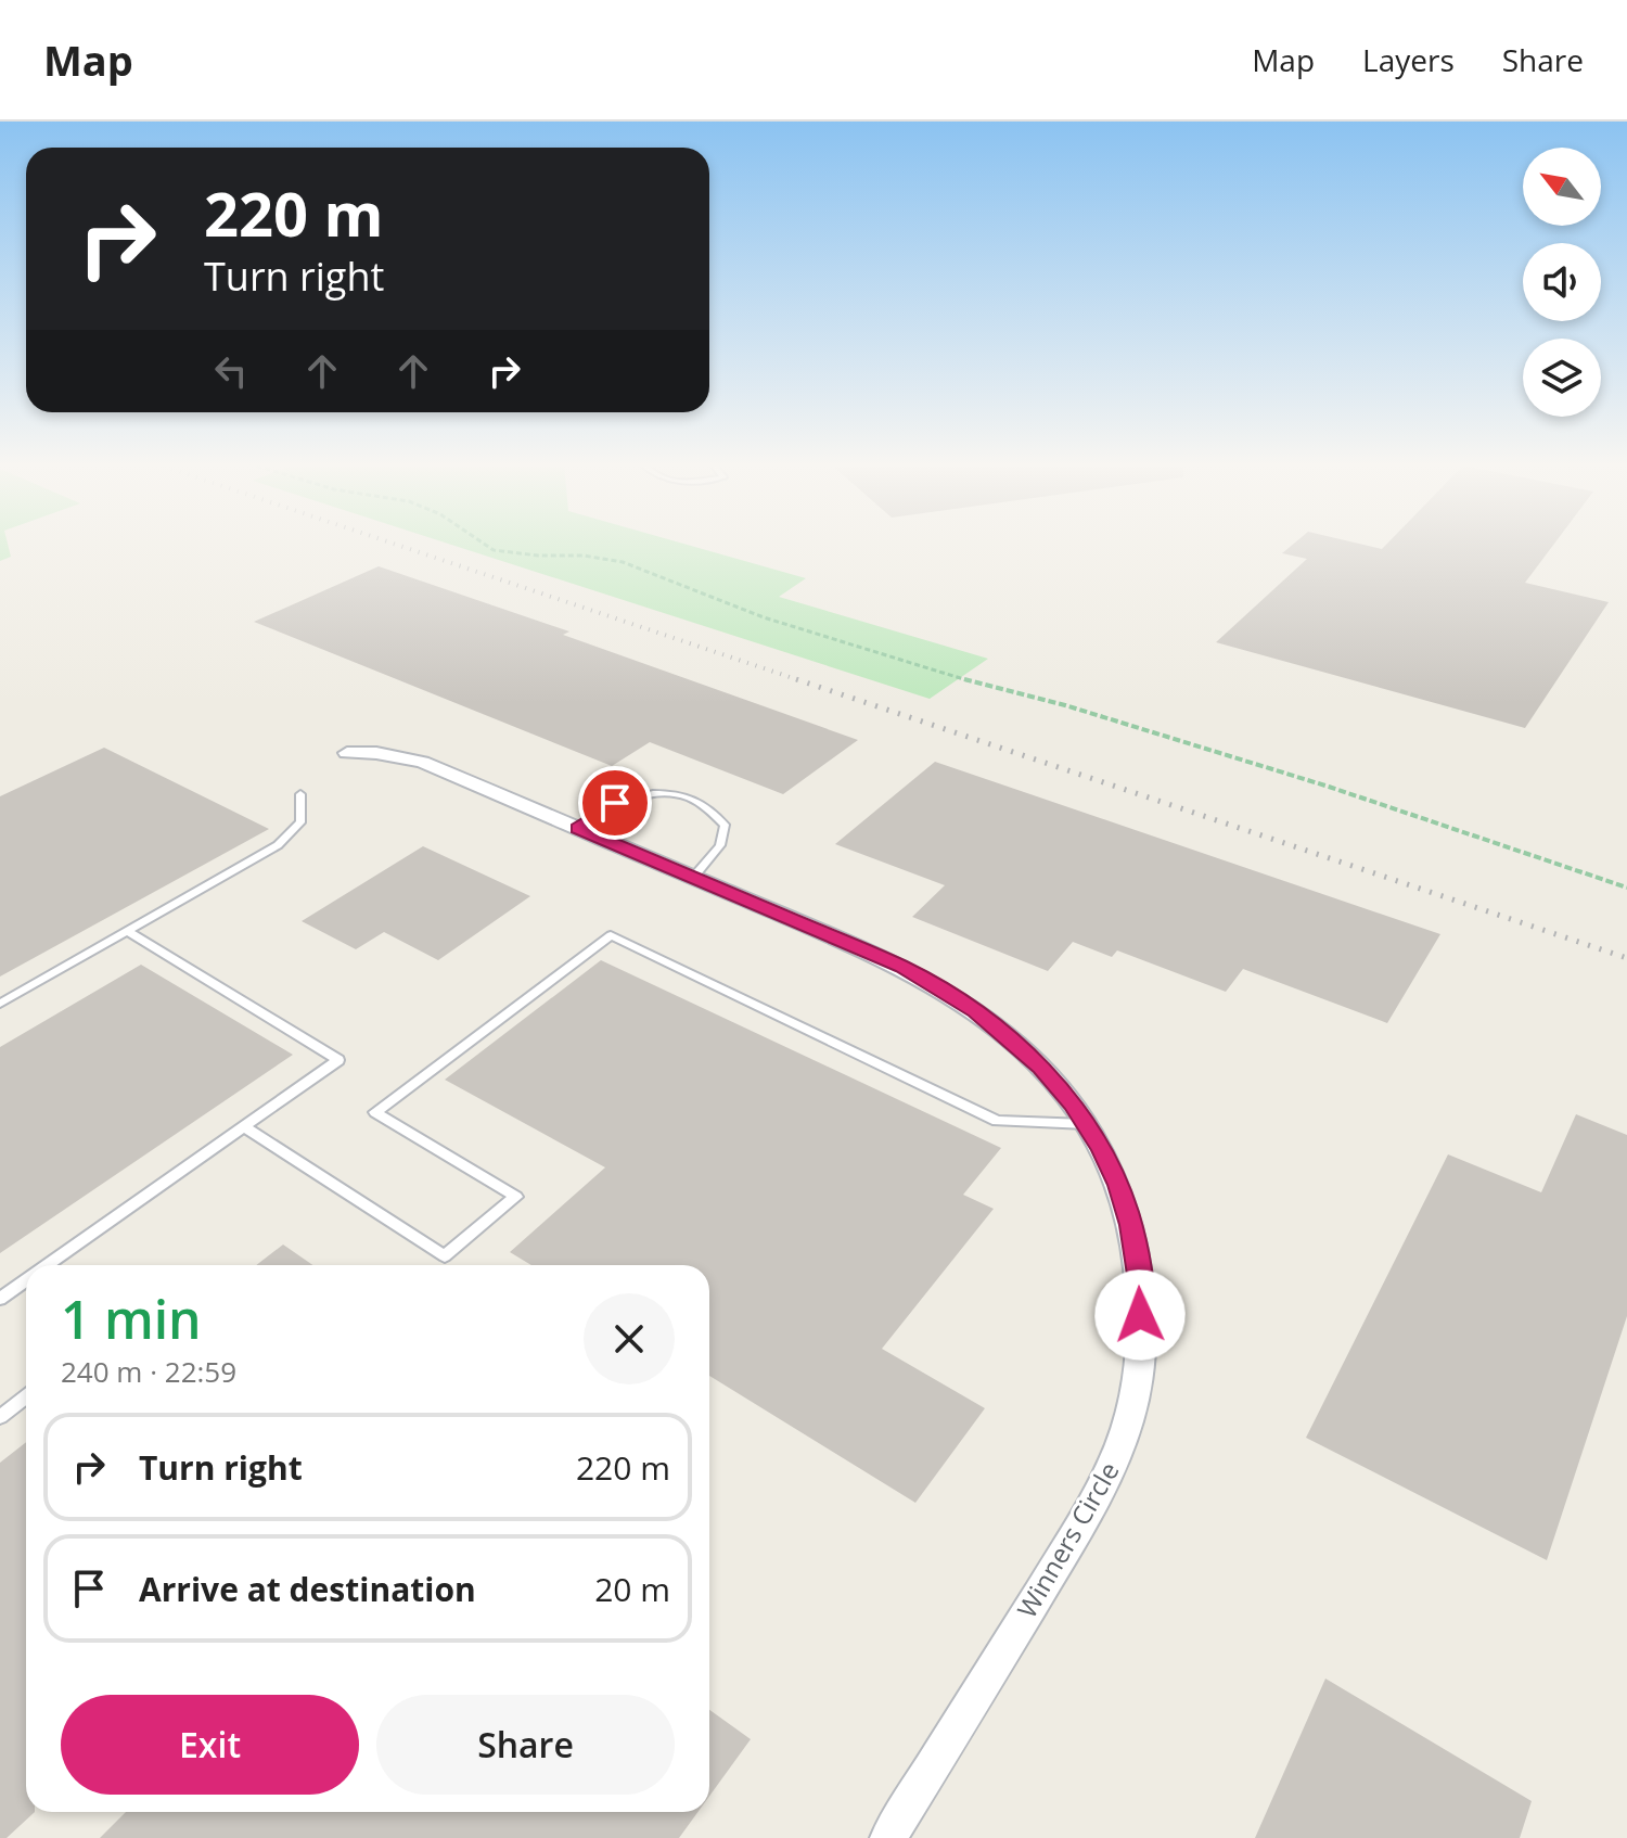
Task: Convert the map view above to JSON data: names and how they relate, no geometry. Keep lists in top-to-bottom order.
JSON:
{
  "streets": {
    "street": ["Winners Circle"]
  },
  "north": "top left",
  "page": {
    "header": "Map",
    "nav": ["Map", "Layers", "Share"],
    "turn": ["220 m", "Turn right"],
    "heading": ["1 min", "240 m · 22:59"],
    "list": [
      {
        "name": "Turn right",
        "value": "220 m"
      },
      {
        "name": "Arrive at destination",
        "value": "20 m"
      }
    ],
    "buttons": ["Exit", "Share"]
  }
}
